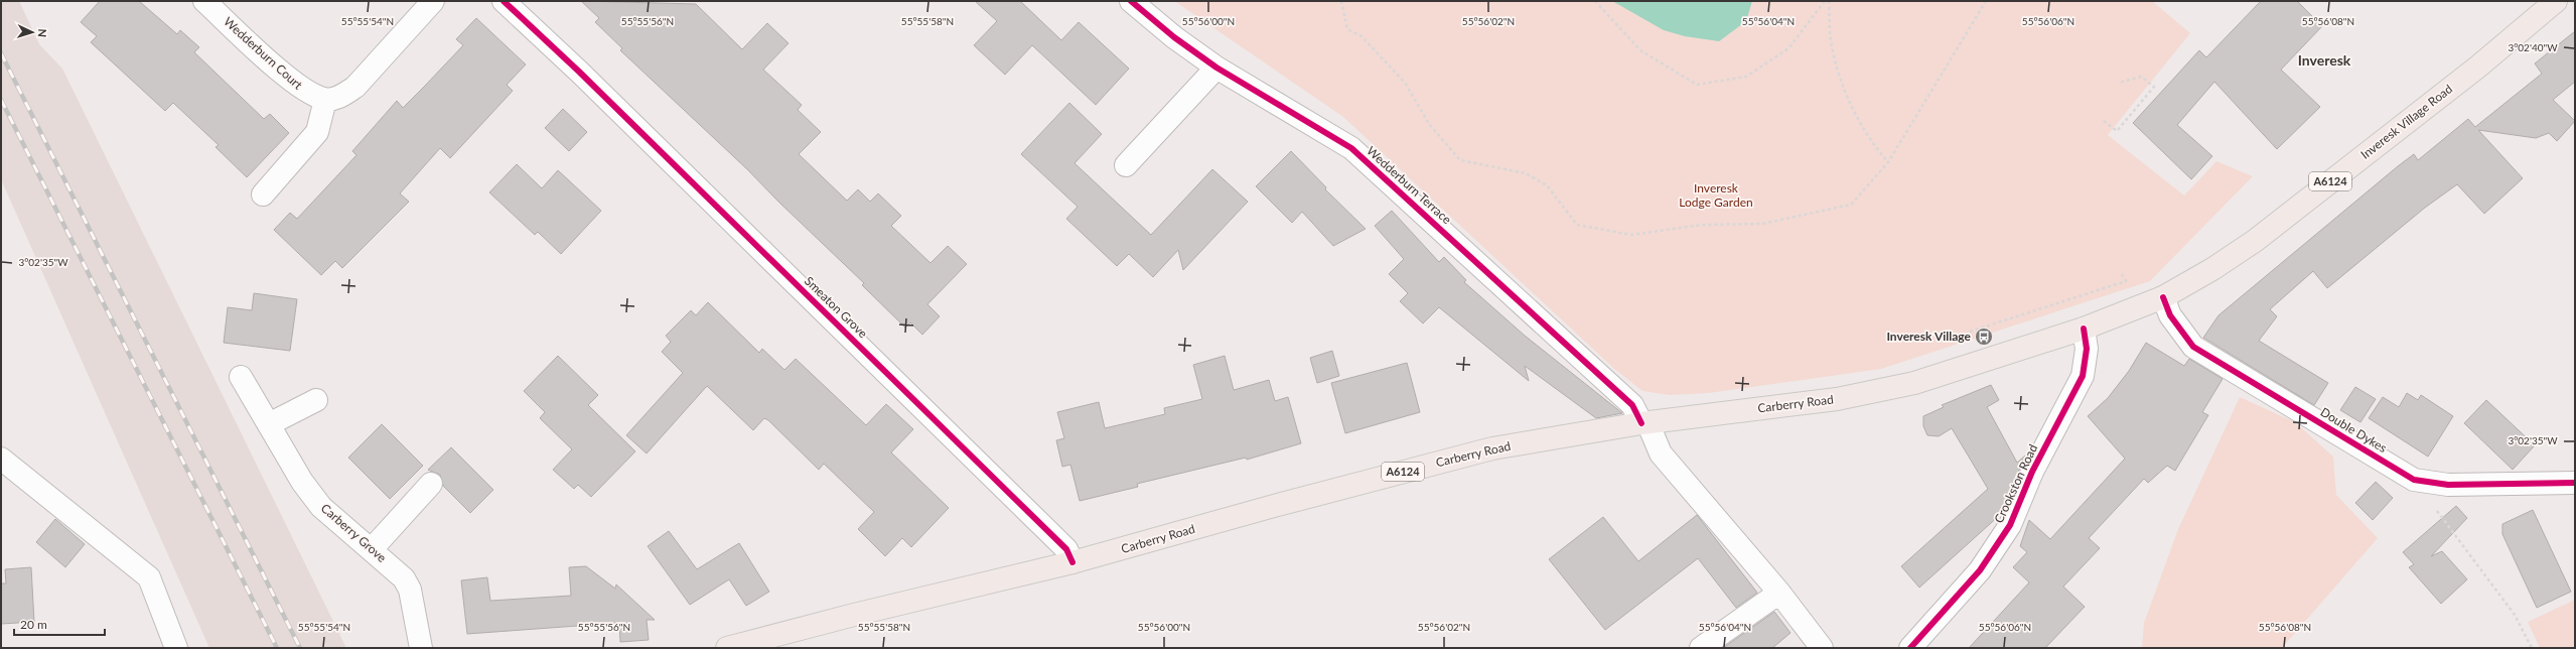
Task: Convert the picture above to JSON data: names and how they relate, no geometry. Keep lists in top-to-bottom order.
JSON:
{
  "streets": {
    "main road": ["Inveresk Village Road", "A6124", "Carberry Road"],
    "street": [
      "Wedderburn Court",
      "Wedderburn Terrace",
      "Smeaton Grove",
      "Double Dykes",
      "Crookston Road",
      "Carberry Grove"
    ]
  },
  "crossings": [
    ["Inveresk Village Road", "Carberry Road"],
    ["Inveresk Village Road", "Double Dykes"],
    ["Inveresk Village Road", "Crookston Road"],
    ["Wedderburn Terrace", "Carberry Road"],
    ["Smeaton Grove", "Carberry Road"],
    ["Carberry Road", "Crookston Road"]
  ],
  "districts": ["Inveresk"],
  "parks": ["Inveresk Lodge Garden"],
  "places": {
    "bus stop": ["Inveresk Village"]
  },
  "scale_bar": "20 m",
  "north": "right",
  "coordinates": [
    "55°55'54\"N",
    "55°55'56\"N",
    "55°56'02\"N",
    "55°55'58\"N",
    "55°56'00\"N",
    "55°56'04\"N",
    "55°56'06\"N",
    "55°56'08\"N",
    "3°02'40\"W",
    "3°02'35\"W"
  ]
}
